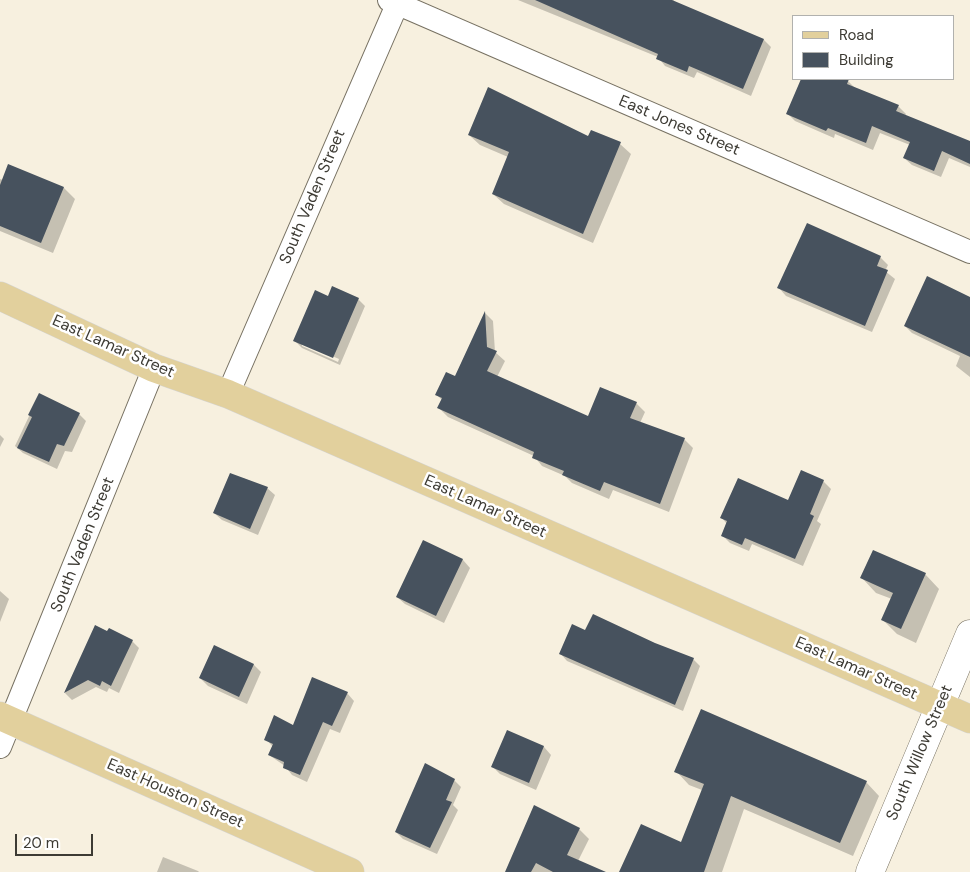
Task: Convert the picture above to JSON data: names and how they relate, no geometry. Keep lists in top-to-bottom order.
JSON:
{
  "streets": {
    "main road": ["East Lamar Street", "East Houston Street"],
    "street": ["East Jones Street", "South Vaden Street", "South Willow Street"]
  },
  "crossings": [
    ["East Jones Street", "South Vaden Street"],
    ["South Vaden Street", "East Lamar Street"],
    ["South Vaden Street", "East Houston Street"],
    ["East Lamar Street", "South Willow Street"]
  ],
  "legend": ["Road", "Building"],
  "scale_bar": "20 m"
}
